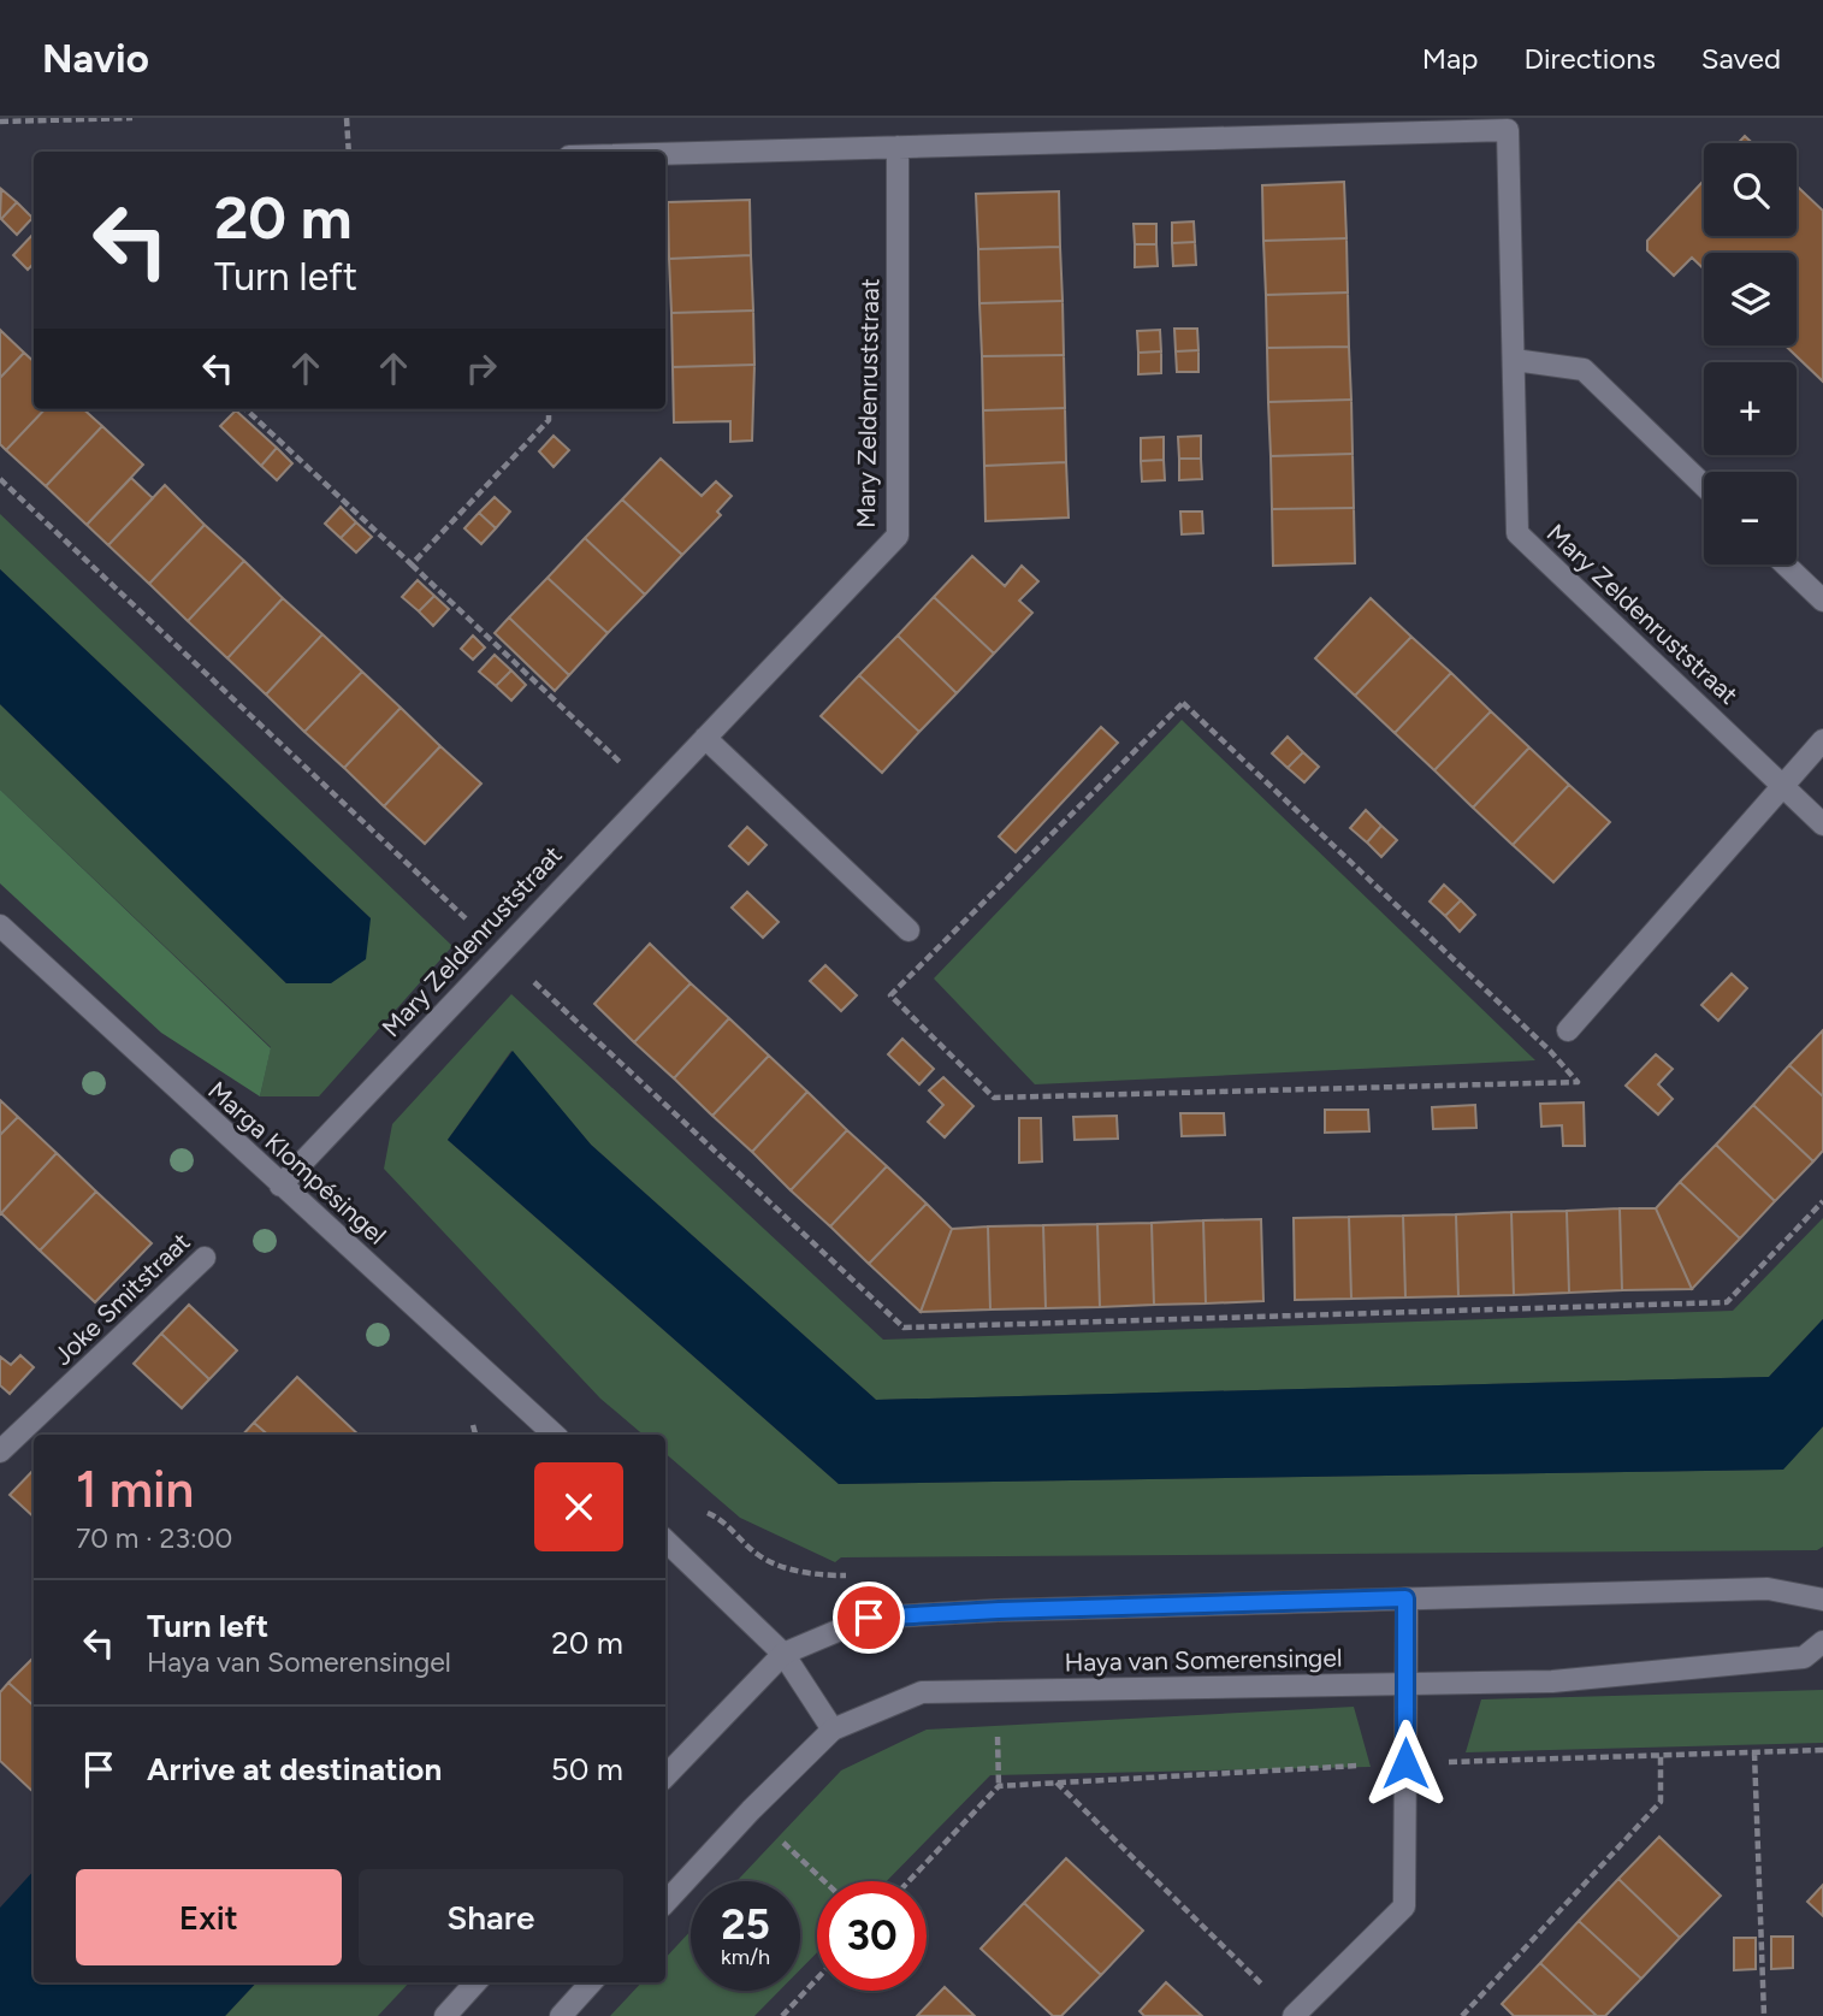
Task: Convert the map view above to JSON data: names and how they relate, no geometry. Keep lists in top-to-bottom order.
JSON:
{
  "streets": {
    "street": [
      "Mary Zeldenruststraat",
      "Marga Klompésingel",
      "Joke Smitstraat",
      "Haya van Somerensingel"
    ]
  },
  "crossings": [
    ["Mary Zeldenruststraat", "Marga Klompésingel"]
  ],
  "page": {
    "header": "Navio",
    "nav": ["Map", "Directions", "Saved"],
    "map_buttons": ["+", "−"],
    "turn": ["20 m", "Turn left"],
    "heading": ["1 min", "70 m · 23:00"],
    "list": [
      {
        "name": "Turn left",
        "note": "Haya van Somerensingel",
        "value": "20 m"
      },
      {
        "name": "Arrive at destination",
        "value": "50 m"
      }
    ],
    "buttons": ["Exit", "Share"],
    "speed": "25 km/h",
    "limit": "30"
  }
}
